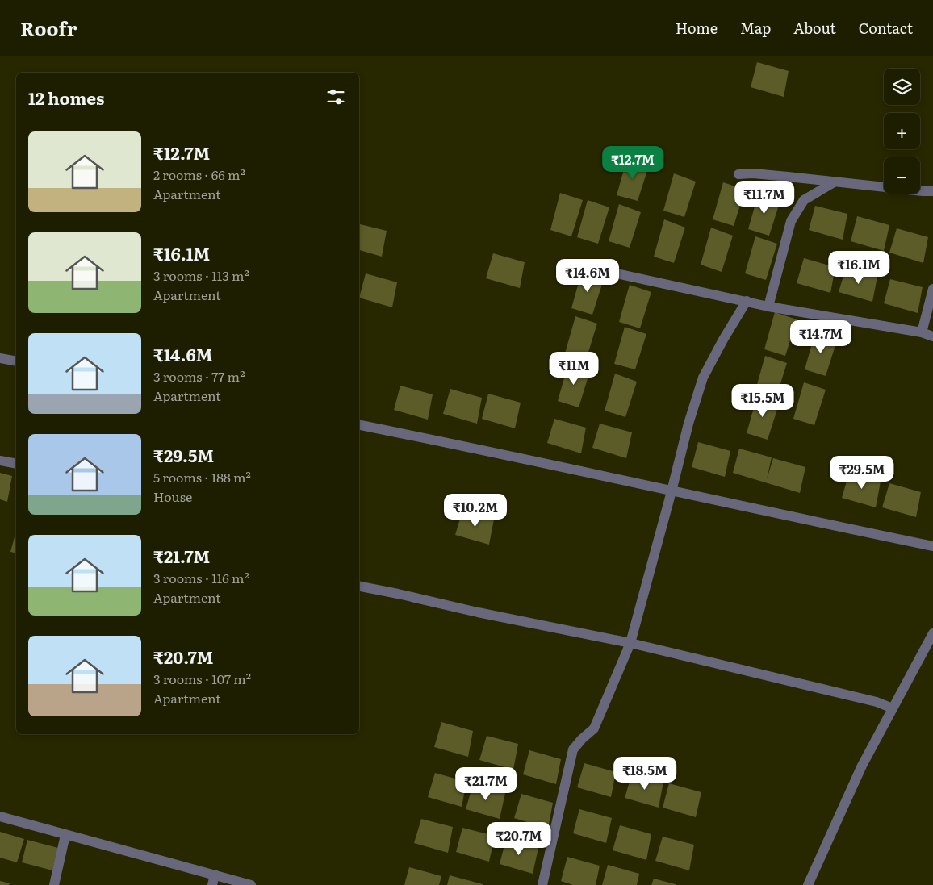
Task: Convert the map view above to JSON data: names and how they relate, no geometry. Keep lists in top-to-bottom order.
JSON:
{
  "page": {
    "header": "Roofr",
    "nav": [
      "Home",
      "Map",
      "About",
      "Contact"
    ],
    "map_buttons": ["+", "−"],
    "heading": "12 homes",
    "list": [
      {
        "name": "₹12.7M",
        "note": "2 rooms · 66 m² · Apartment"
      },
      {
        "name": "₹16.1M",
        "note": "3 rooms · 113 m² · Apartment"
      },
      {
        "name": "₹14.6M",
        "note": "3 rooms · 77 m² · Apartment"
      },
      {
        "name": "₹29.5M",
        "note": "5 rooms · 188 m² · House"
      },
      {
        "name": "₹21.7M",
        "note": "3 rooms · 116 m² · Apartment"
      },
      {
        "name": "₹20.7M",
        "note": "3 rooms · 107 m² · Apartment"
      }
    ],
    "price": [
      "₹12.7M",
      "₹11.7M",
      "₹16.1M",
      "₹14.6M",
      "₹14.7M",
      "₹11M",
      "₹15.5M",
      "₹29.5M",
      "₹10.2M",
      "₹18.5M",
      "₹21.7M",
      "₹20.7M"
    ]
  }
}
